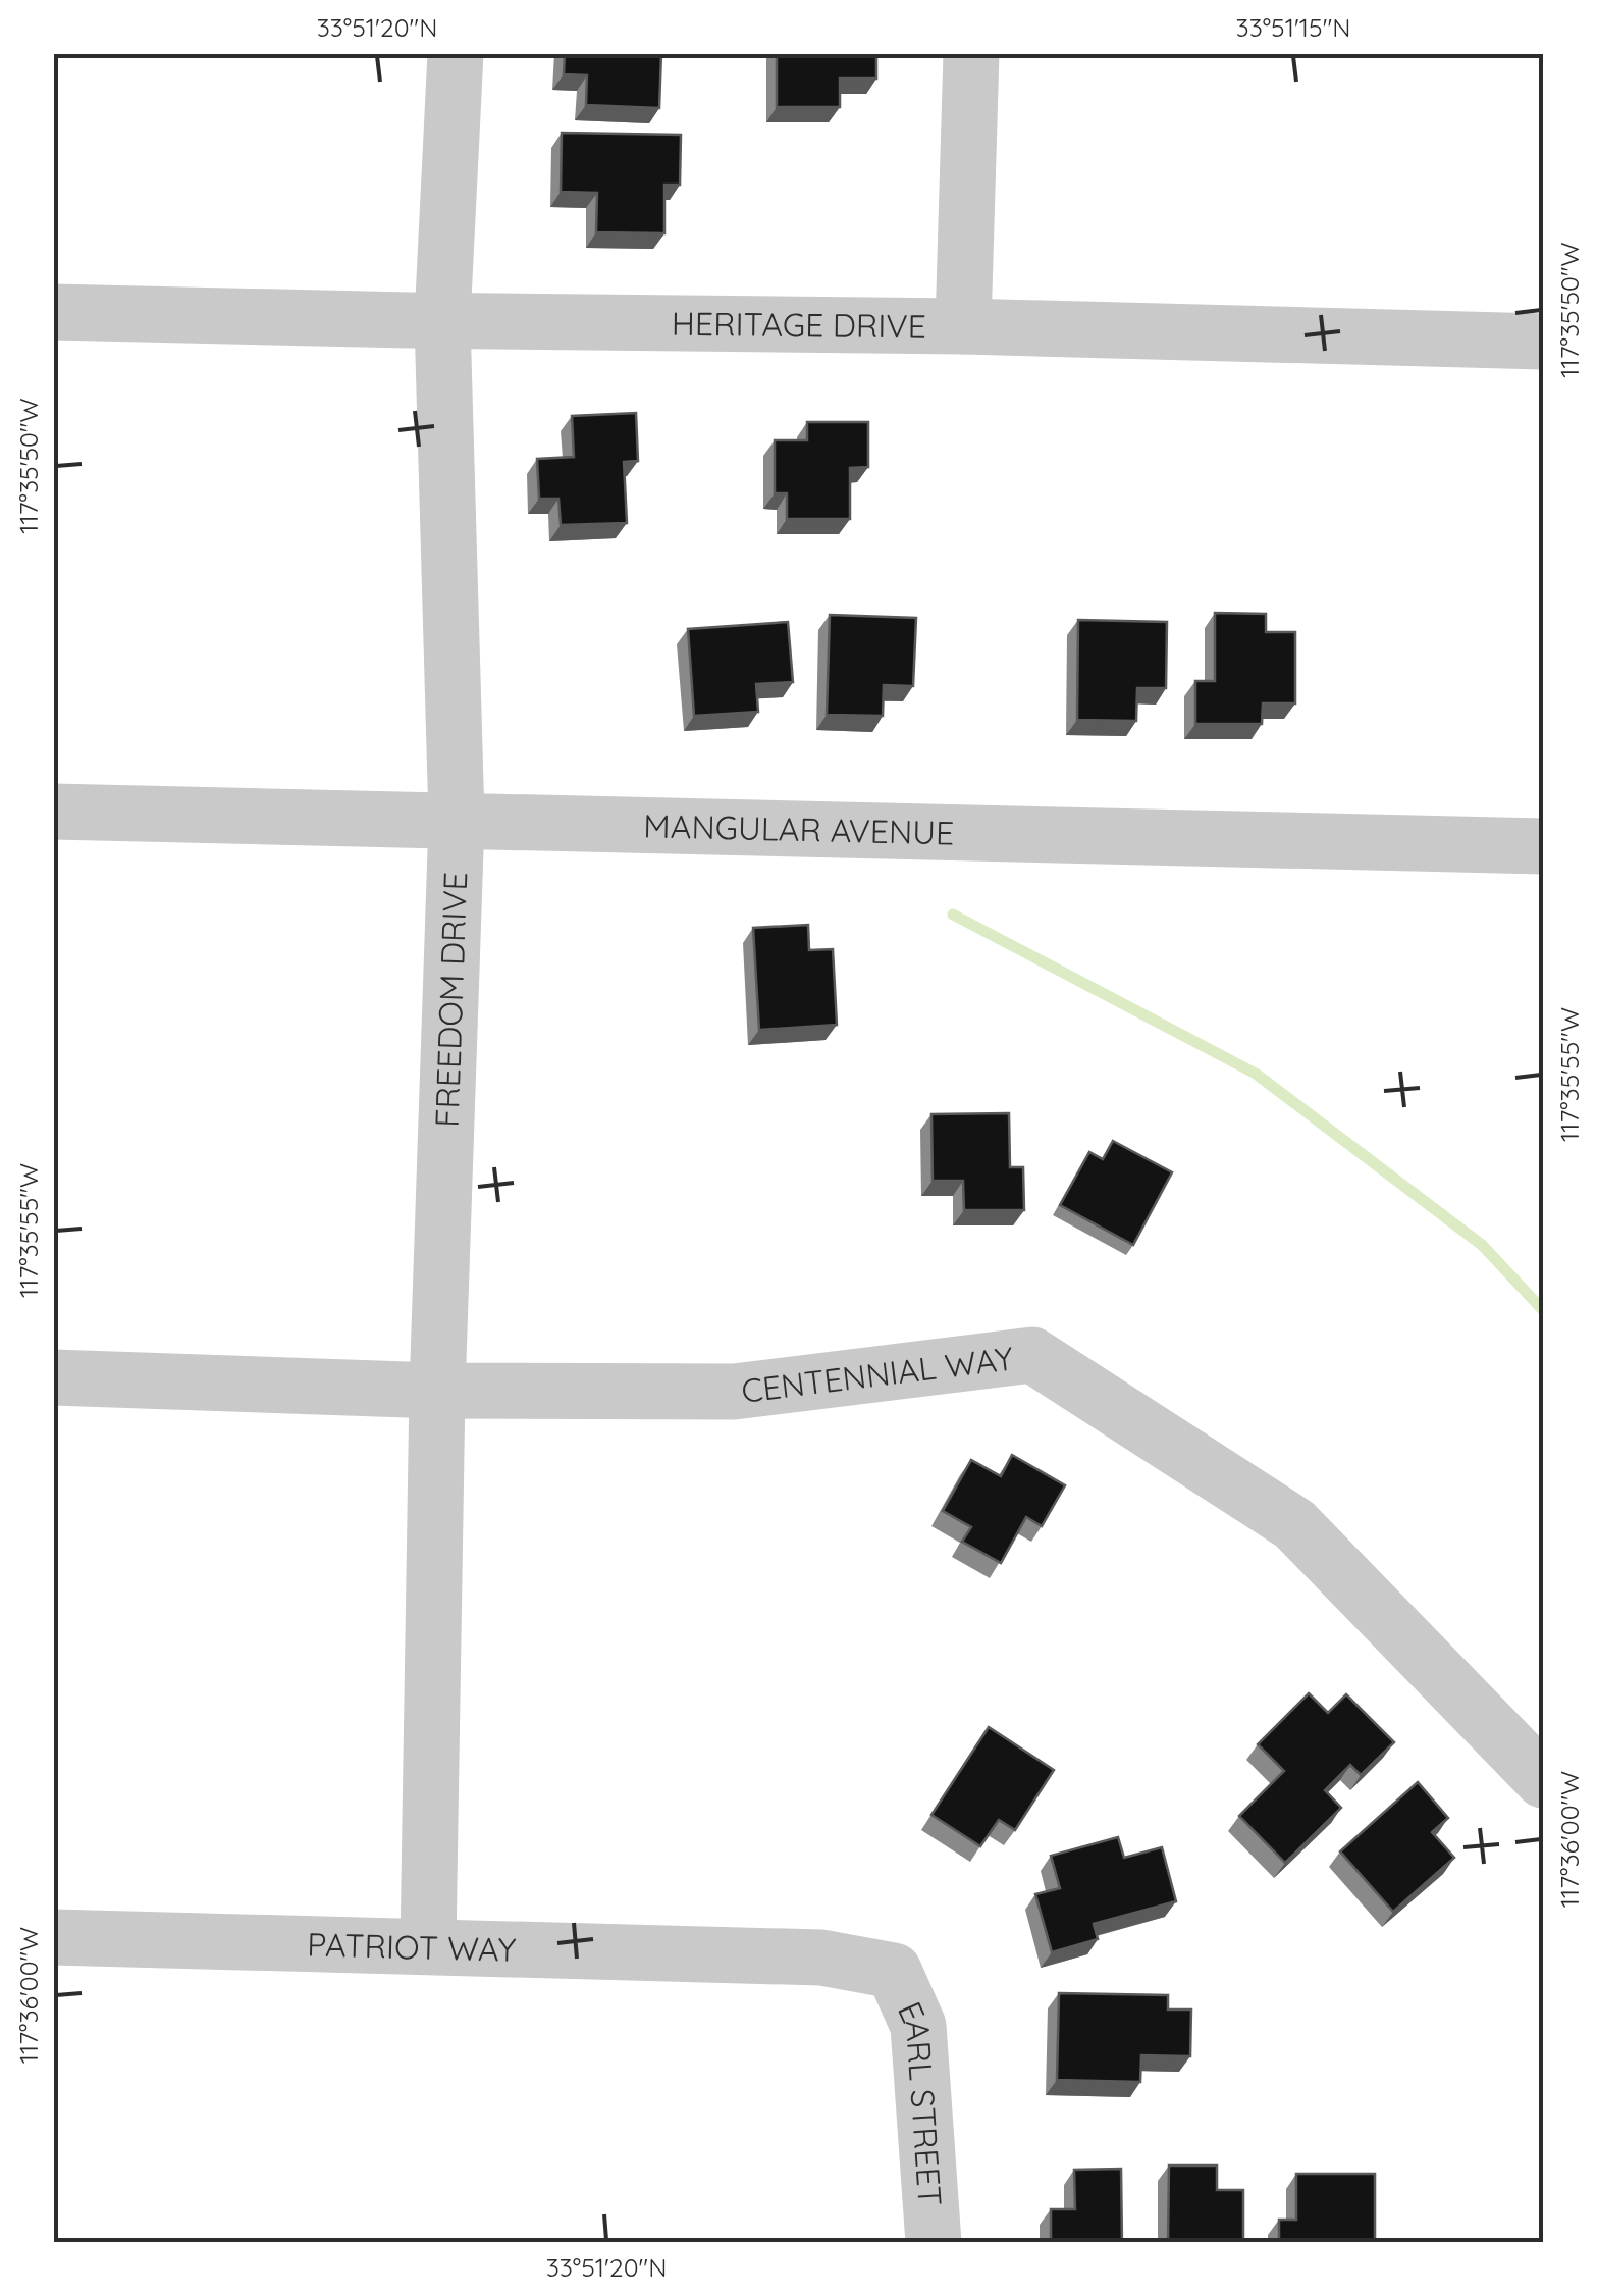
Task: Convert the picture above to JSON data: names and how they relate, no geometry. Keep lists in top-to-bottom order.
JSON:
{
  "streets": {
    "street": [
      "HERITAGE DRIVE",
      "MANGULAR AVENUE",
      "FREEDOM DRIVE",
      "CENTENNIAL WAY",
      "PATRIOT WAY",
      "EARL STREET"
    ]
  },
  "crossings": [
    ["HERITAGE DRIVE", "FREEDOM DRIVE"],
    ["MANGULAR AVENUE", "FREEDOM DRIVE"],
    ["FREEDOM DRIVE", "CENTENNIAL WAY"],
    ["FREEDOM DRIVE", "PATRIOT WAY"],
    ["PATRIOT WAY", "EARL STREET"]
  ],
  "coordinates": [
    "33°51'20\"N",
    "33°51'15\"N",
    "117°35'50\"W",
    "117°35'55\"W",
    "117°36'00\"W"
  ]
}
